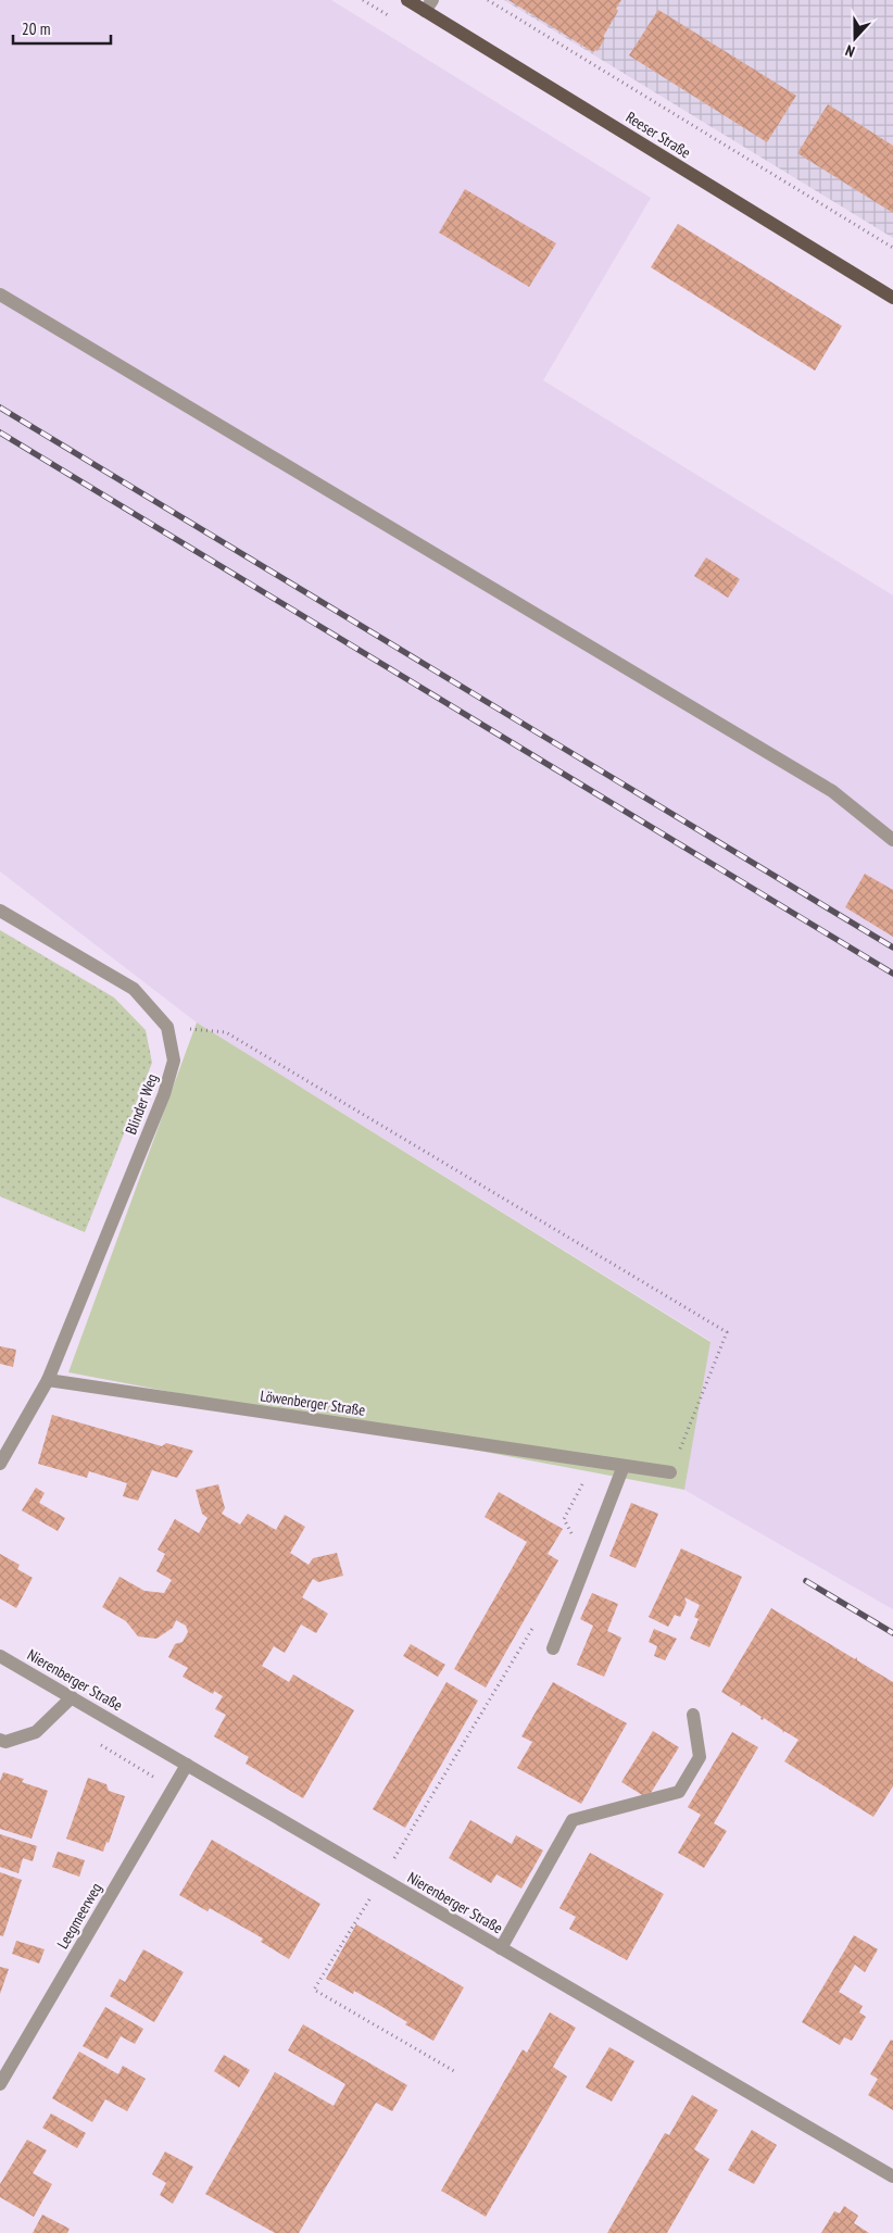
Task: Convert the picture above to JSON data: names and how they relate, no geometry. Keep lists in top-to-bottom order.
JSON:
{
  "streets": {
    "main road": ["Reeser Straße"],
    "street": [
      "Blinder Weg",
      "Löwenberger Straße",
      "Nierenberger Straße",
      "Leegmeerweg"
    ]
  },
  "crossings": [
    ["Blinder Weg", "Löwenberger Straße"],
    ["Nierenberger Straße", "Leegmeerweg"]
  ],
  "scale_bar": "20 m",
  "north": "bottom"
}
